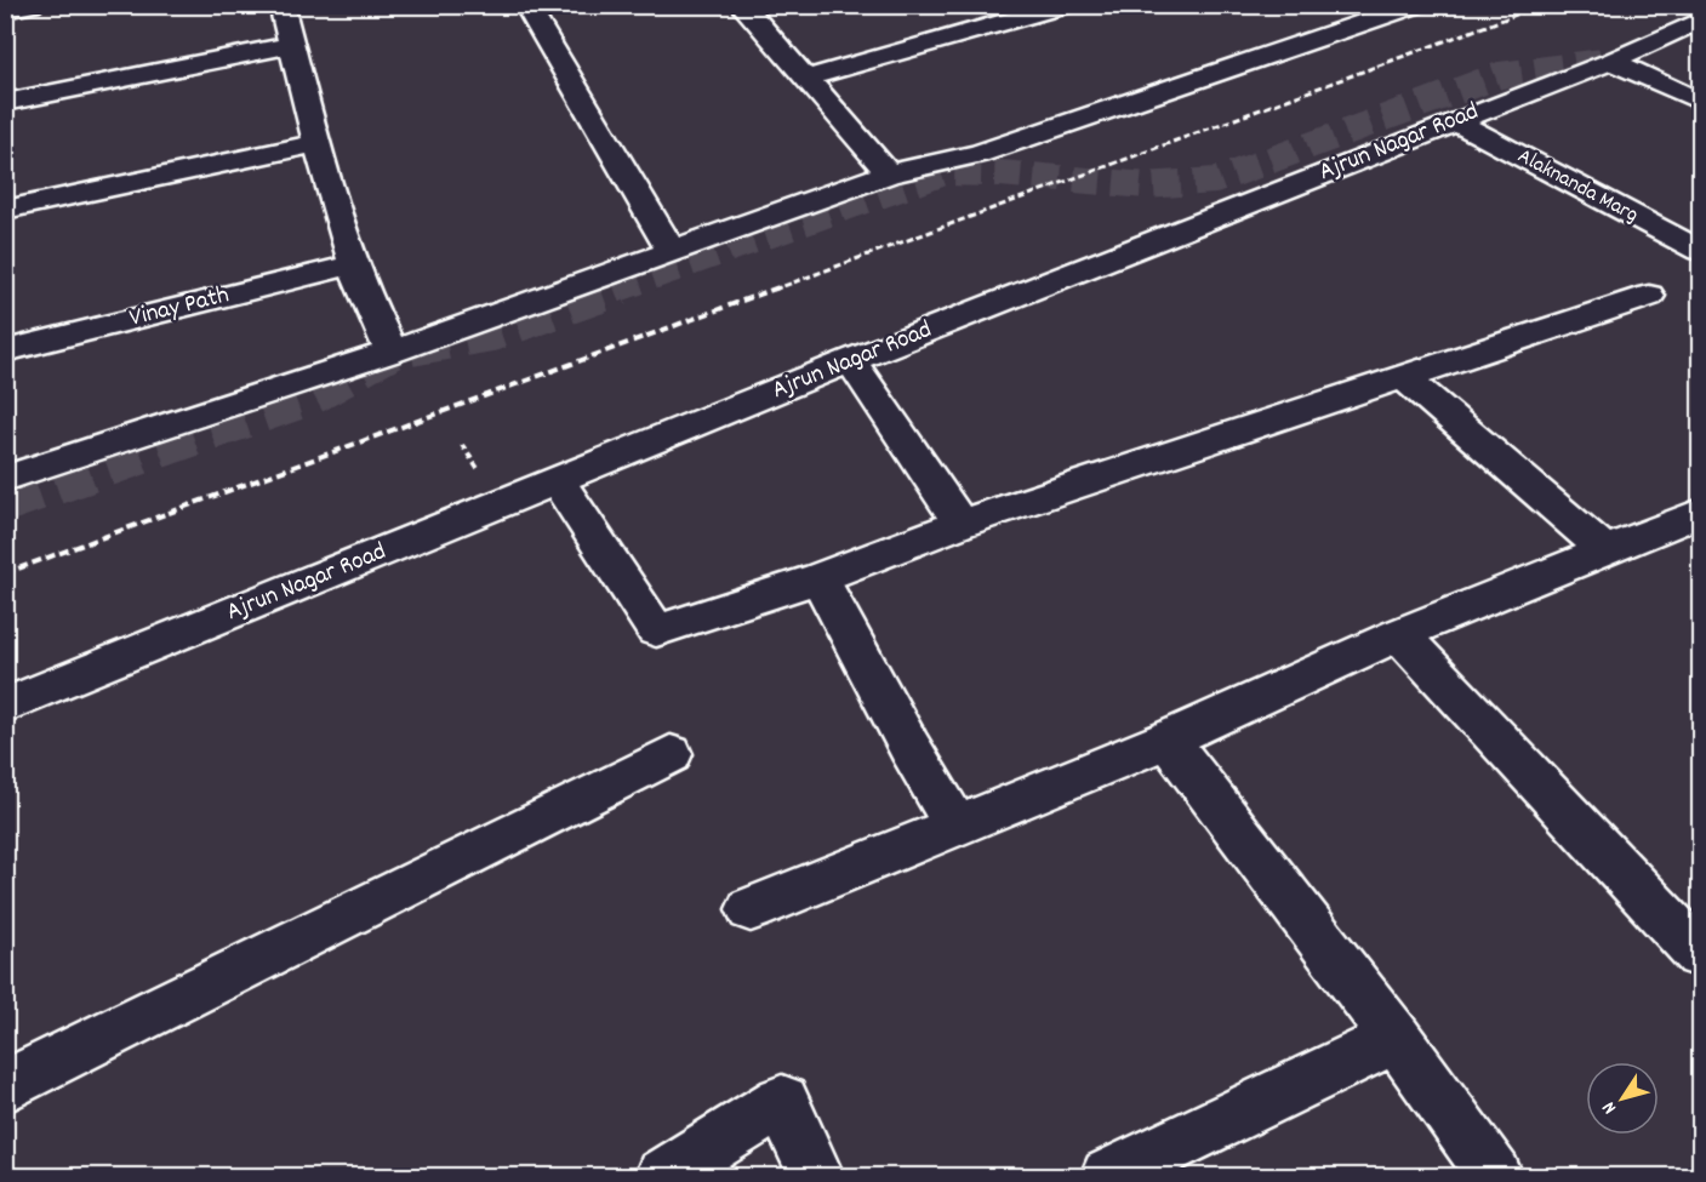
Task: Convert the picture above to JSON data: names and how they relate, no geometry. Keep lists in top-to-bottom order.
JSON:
{
  "streets": {
    "street": ["Ajrun Nagar Road", "Alaknanda Marg", "Vinay Path"]
  },
  "crossings": [
    ["Ajrun Nagar Road", "Alaknanda Marg"]
  ],
  "north": "bottom left"
}
